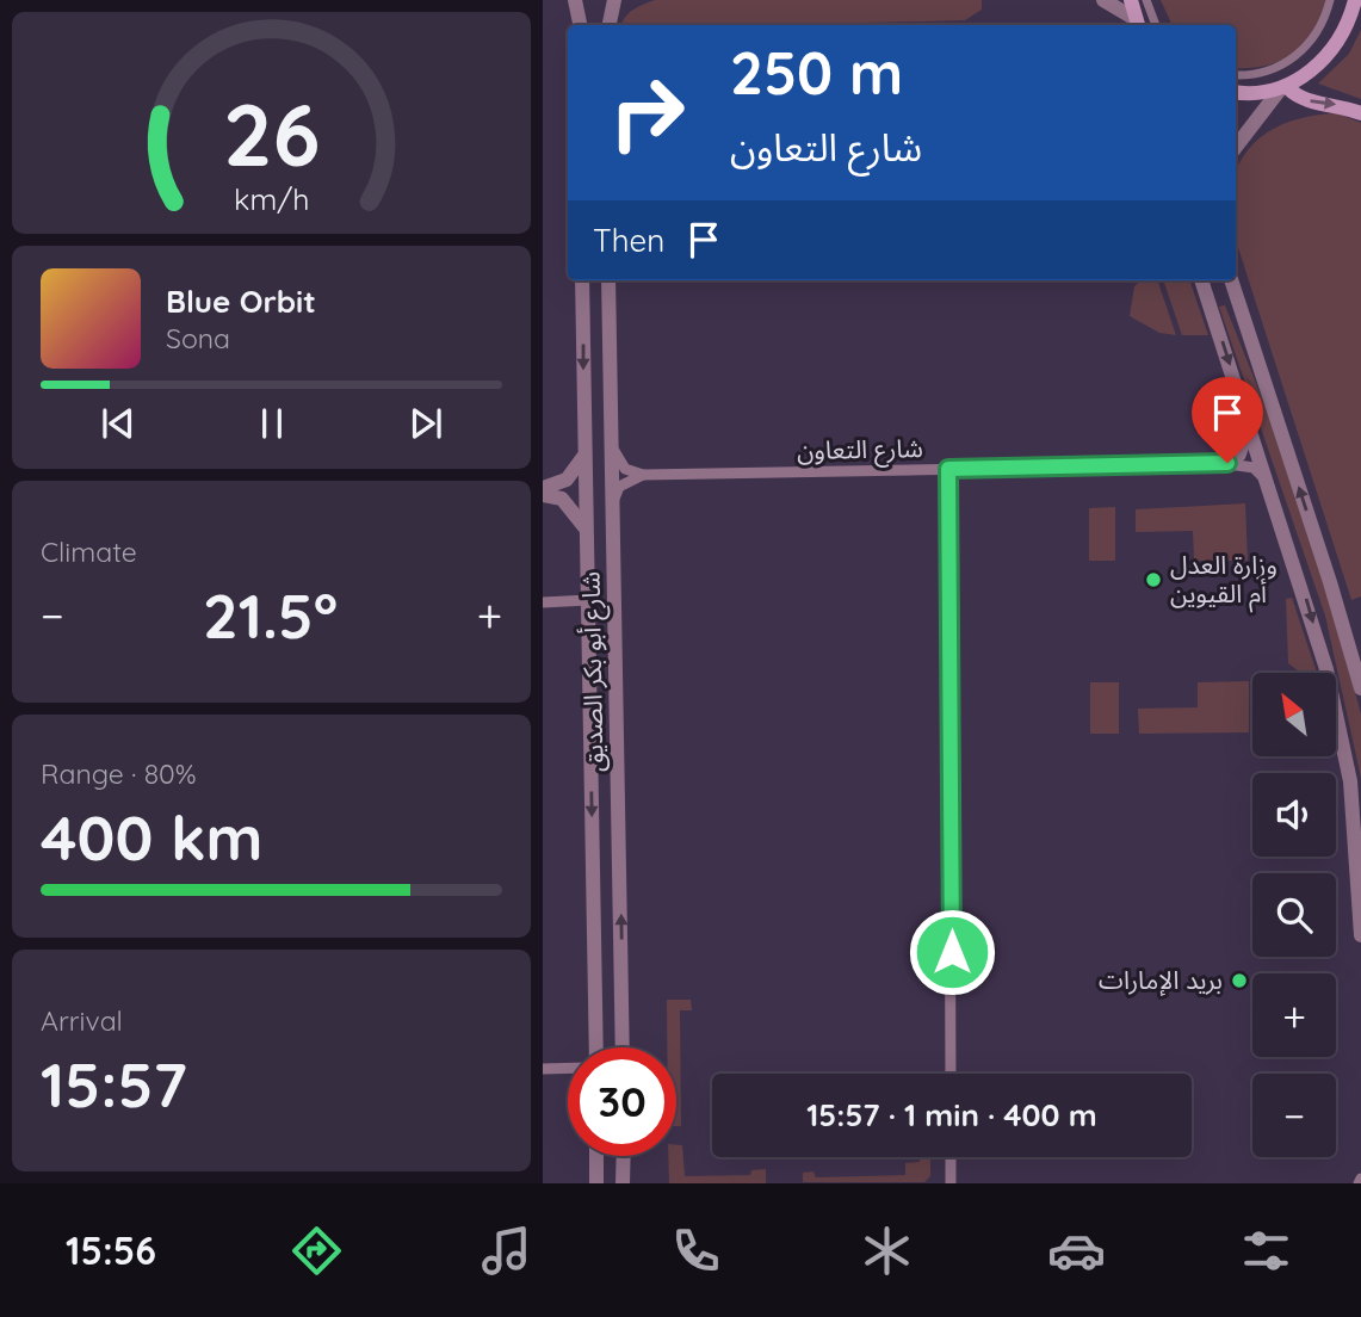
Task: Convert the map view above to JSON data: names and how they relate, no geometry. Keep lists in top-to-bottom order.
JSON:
{
  "streets": {
    "street": ["شارع التعاون", "شارع أبو بكر الصديق"]
  },
  "places": ["وزارة العدل أم القيوين", "بريد الإمارات"],
  "north": "top left",
  "page": {
    "turn": ["250 m", "شارع التعاون"],
    "then": "Then",
    "song": ["Blue Orbit", "Sona"],
    "tile": [
      "Climate",
      ["Range · 80%", "400 km"],
      ["Arrival", "15:57"]
    ],
    "heat": ["−", "21.5°", "+"],
    "map_buttons": ["+", "−"],
    "limit": "30",
    "trip": "15:57 · 1 min · 400 m",
    "tabs": "15:56",
    "gauge": ["26", "km/h"]
  }
}
